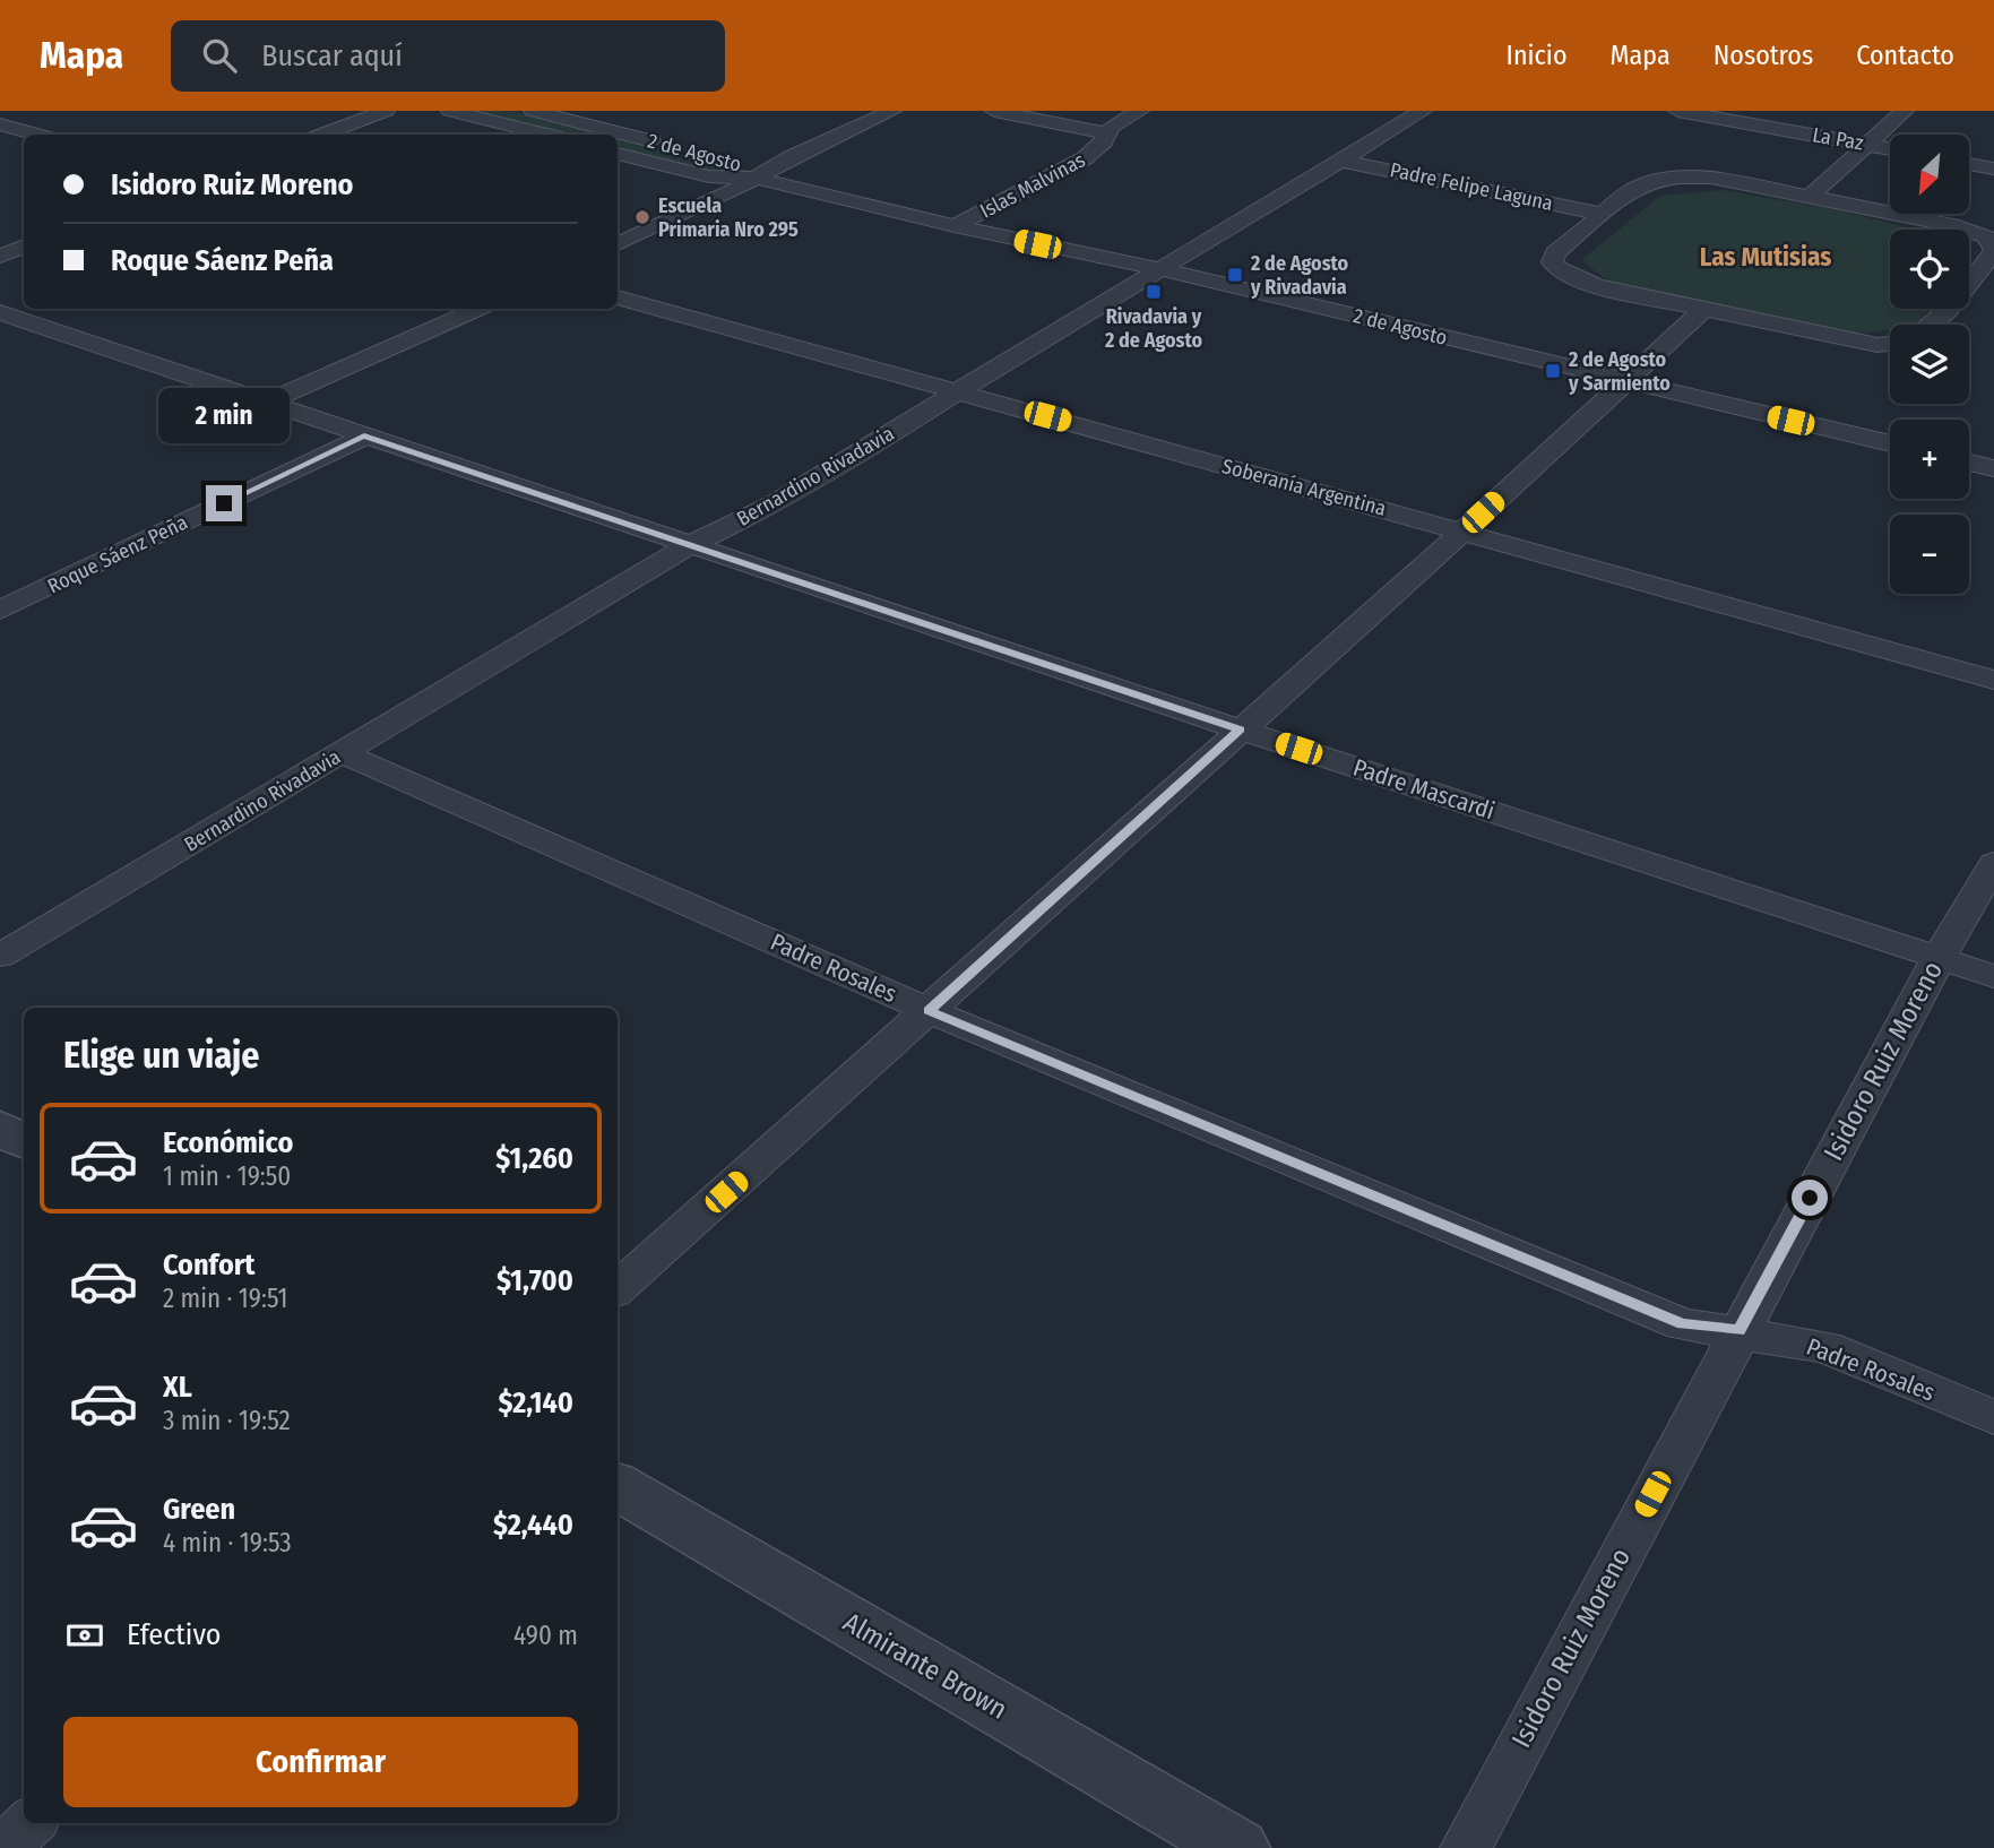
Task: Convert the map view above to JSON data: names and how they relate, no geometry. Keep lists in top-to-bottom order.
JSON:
{
  "streets": {
    "street": [
      "La Paz",
      "2 de Agosto",
      "Islas Malvinas",
      "Padre Felipe Laguna",
      "Bernardino Rivadavia",
      "Soberanía Argentina",
      "Roque Sáenz Peña",
      "Padre Mascardi",
      "Padre Rosales",
      "Isidoro Ruiz Moreno",
      "Almirante Brown"
    ]
  },
  "crossings": [
    ["2 de Agosto", "Islas Malvinas"],
    ["2 de Agosto", "Bernardino Rivadavia"],
    ["Padre Felipe Laguna", "Bernardino Rivadavia"],
    ["Bernardino Rivadavia", "Soberanía Argentina"],
    ["Bernardino Rivadavia", "Padre Mascardi"],
    ["Bernardino Rivadavia", "Padre Rosales"],
    ["Roque Sáenz Peña", "Padre Mascardi"],
    ["Padre Mascardi", "Isidoro Ruiz Moreno"],
    ["Padre Rosales", "Isidoro Ruiz Moreno"]
  ],
  "districts": ["Las Mutisias"],
  "places": {
    "other": ["Escuela Primaria Nro 295"],
    "transit": ["2 de Agosto y Rivadavia", "Rivadavia y 2 de Agosto", "2 de Agosto y Sarmiento"]
  },
  "north": "bottom left",
  "page": {
    "header": "Mapa",
    "search": "Buscar aquí",
    "nav": [
      "Inicio",
      "Mapa",
      "Nosotros",
      "Contacto"
    ],
    "map_buttons": ["+", "−"],
    "banner": ["Isidoro Ruiz Moreno", "Roque Sáenz Peña"],
    "bubble": "2 min",
    "heading": "Elige un viaje",
    "list": [
      {
        "name": "Económico",
        "note": "1 min · 19:50",
        "value": "$1,260"
      },
      {
        "name": "Confort",
        "note": "2 min · 19:51",
        "value": "$1,700"
      },
      {
        "name": "XL",
        "note": "3 min · 19:52",
        "value": "$2,140"
      },
      {
        "name": "Green",
        "note": "4 min · 19:53",
        "value": "$2,440"
      }
    ],
    "pay": ["Efectivo", "490 m"],
    "buttons": "Confirmar"
  }
}
